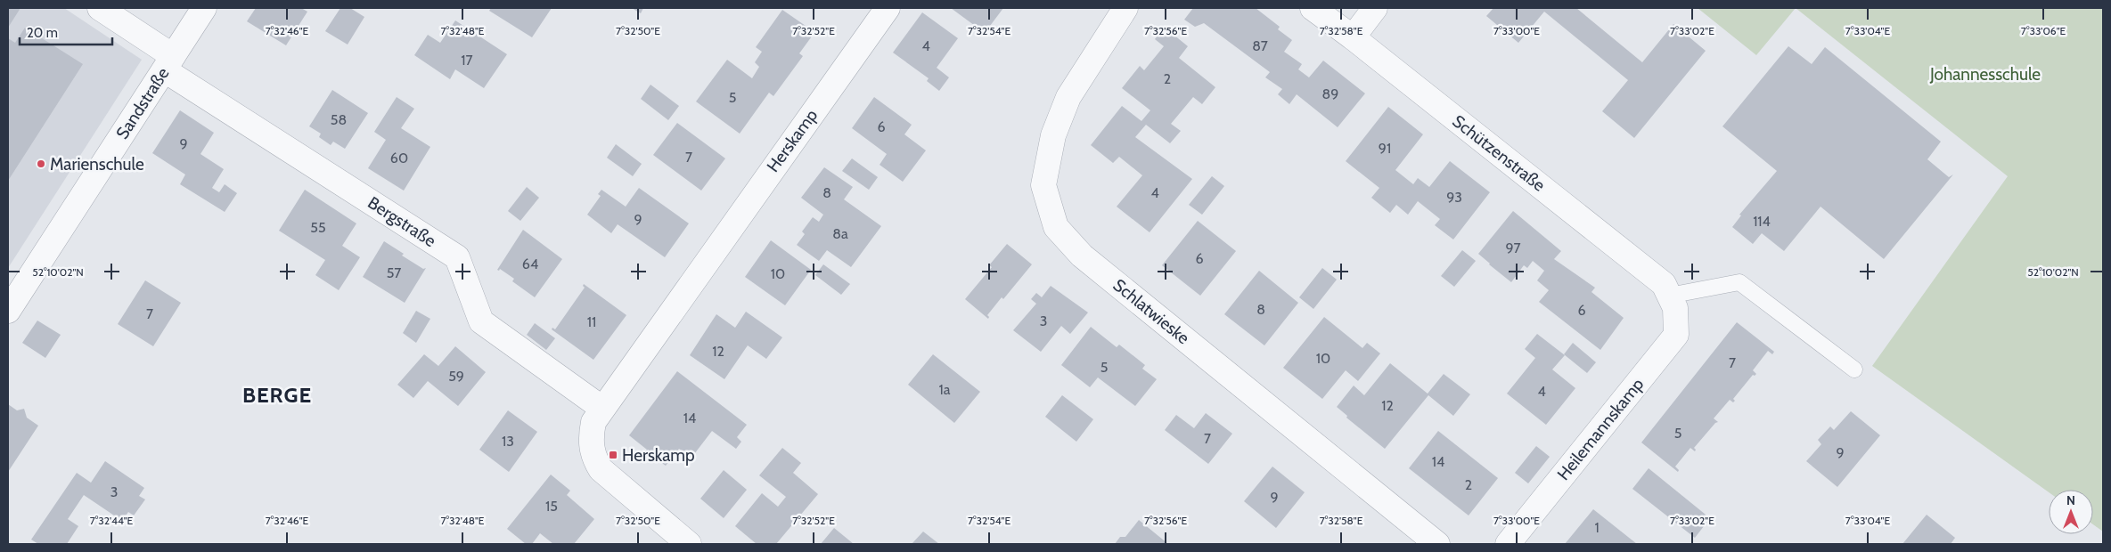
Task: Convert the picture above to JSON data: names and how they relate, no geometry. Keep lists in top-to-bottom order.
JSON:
{
  "streets": {
    "street": [
      "Sandstraße",
      "Herskamp",
      "Schützenstraße",
      "Bergstraße",
      "Schlatwieske",
      "Heilemannskamp"
    ]
  },
  "crossings": [
    ["Sandstraße", "Bergstraße"],
    ["Herskamp", "Bergstraße"],
    ["Schützenstraße", "Heilemannskamp"]
  ],
  "districts": ["BERGE"],
  "parks": ["Johannesschule"],
  "places": {
    "other": ["Marienschule"],
    "transit": ["Herskamp"]
  },
  "house_numbers": [
    "4",
    "87",
    "17",
    "2",
    "89",
    "5",
    "58",
    "6",
    "9",
    "91",
    "7",
    "60",
    "8",
    "4",
    "93",
    "9",
    "114",
    "55",
    "8a",
    "97",
    "6",
    "64",
    "57",
    "10",
    "8",
    "6",
    "7",
    "3",
    "11",
    "12",
    "10",
    "7",
    "5",
    "59",
    "1a",
    "4",
    "12",
    "14",
    "5",
    "7",
    "13",
    "9",
    "14",
    "2",
    "3",
    "9",
    "15",
    "1"
  ],
  "scale_bar": "20 m",
  "north": "top",
  "coordinates": [
    "7°32'46\"E",
    "7°32'48\"E",
    "7°32'50\"E",
    "7°32'52\"E",
    "7°32'54\"E",
    "7°32'56\"E",
    "7°32'58\"E",
    "7°33'00\"E",
    "7°33'02\"E",
    "7°33'04\"E",
    "7°33'06\"E",
    "52°10'02\"N",
    "7°32'44\"E"
  ]
}
